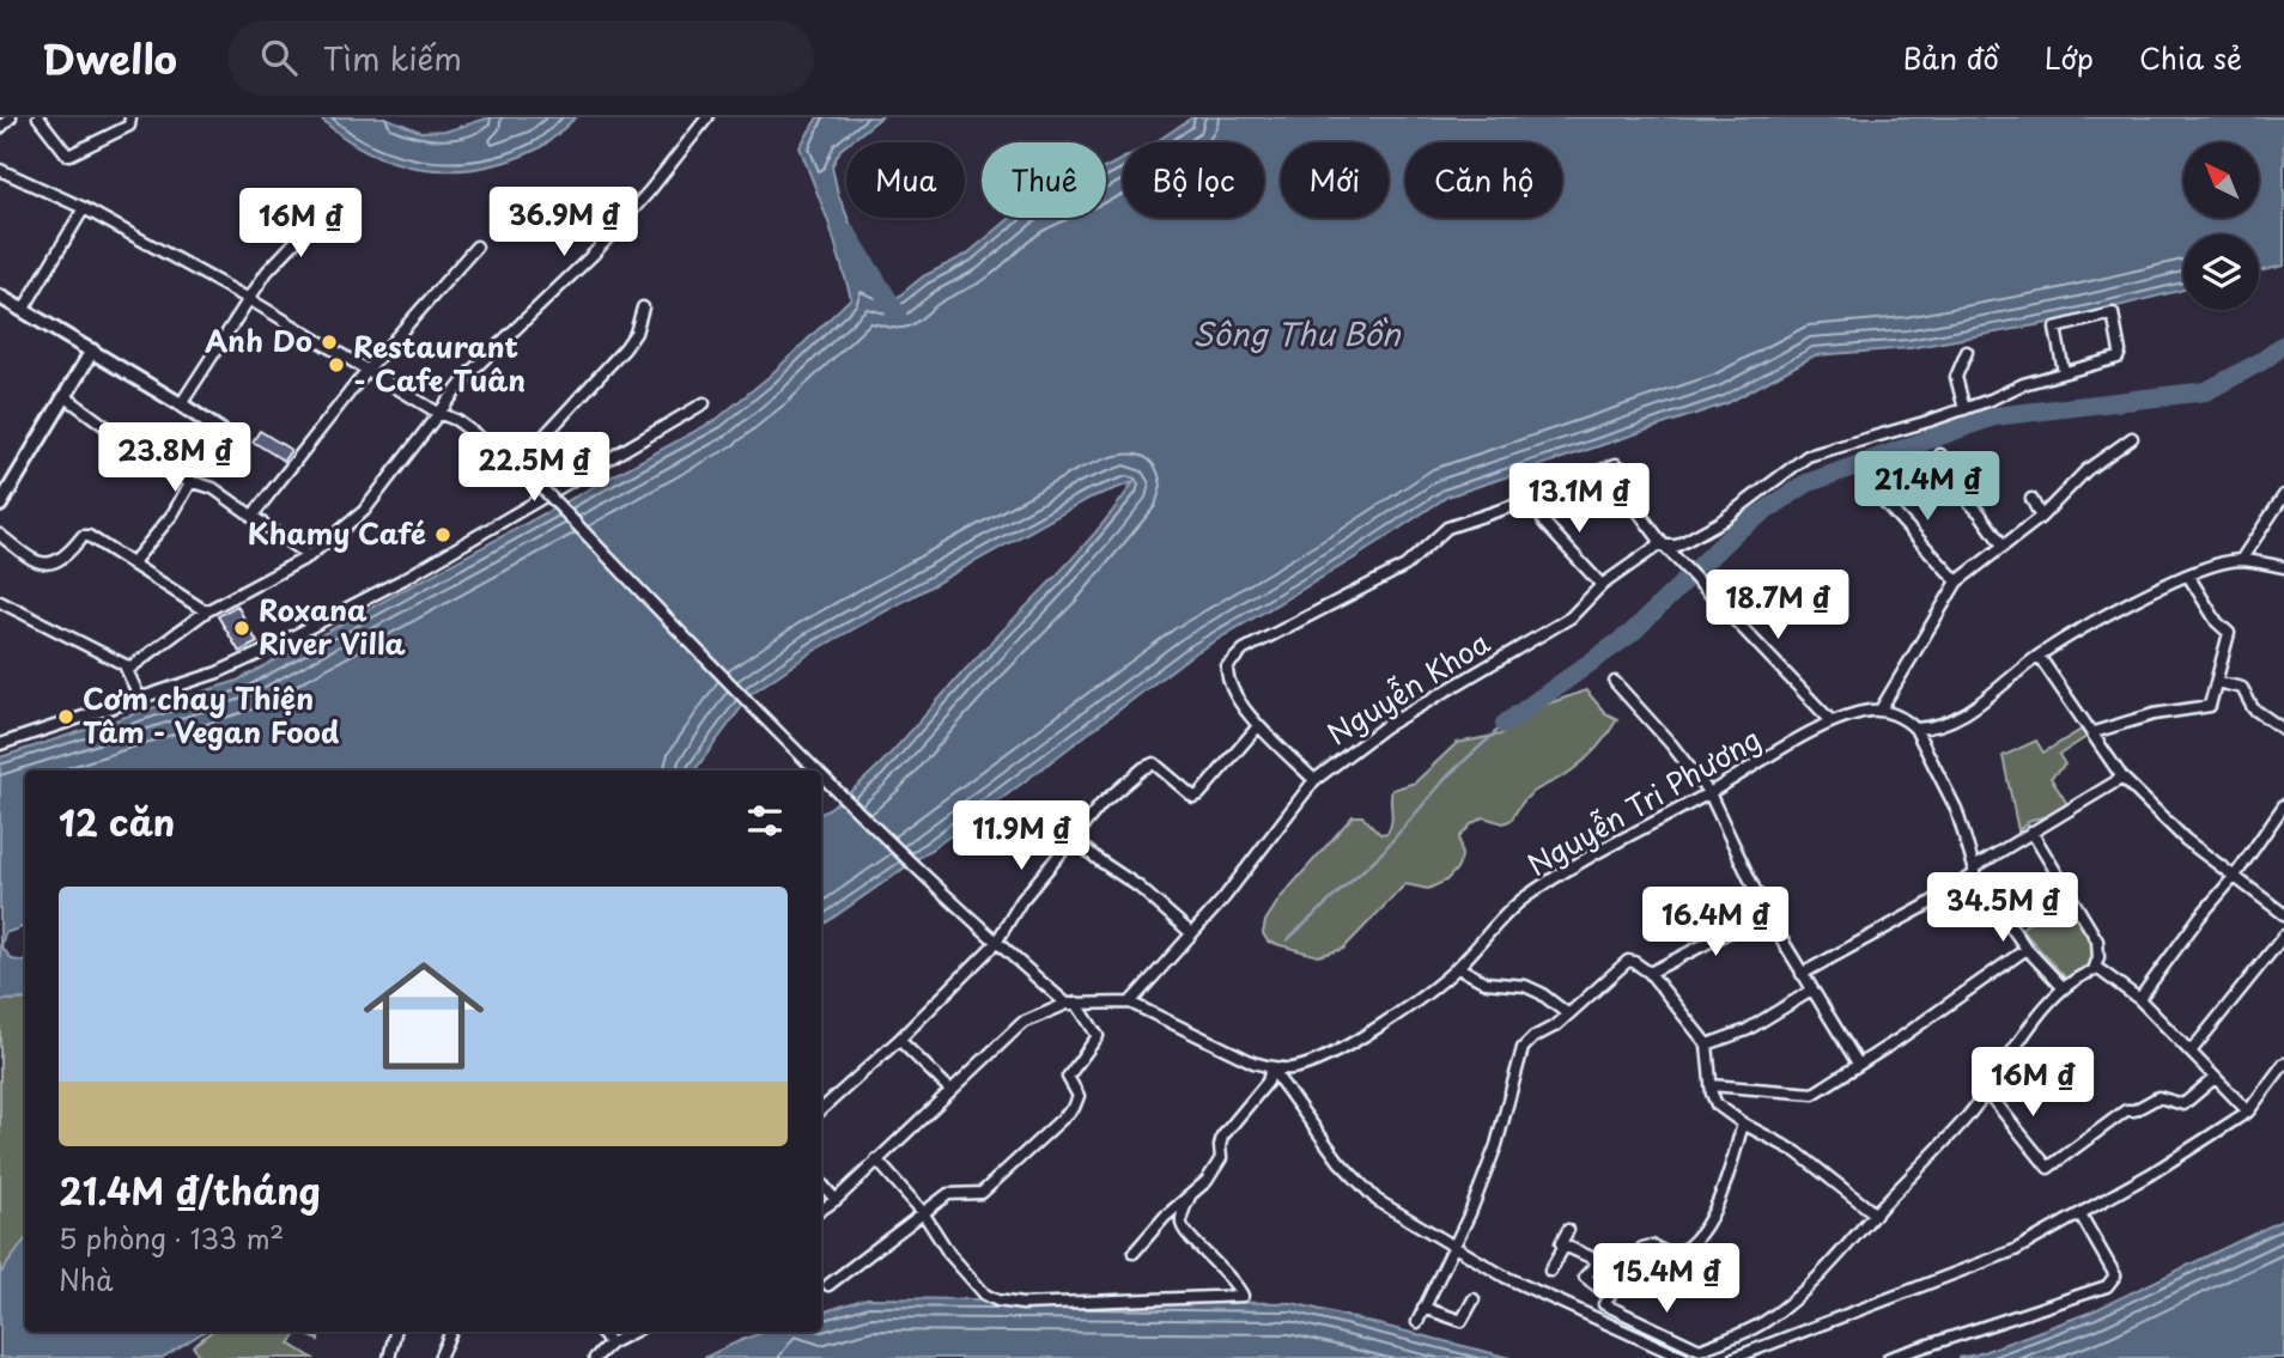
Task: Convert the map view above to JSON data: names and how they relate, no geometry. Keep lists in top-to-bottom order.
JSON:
{
  "streets": {
    "street": ["Nguyễn Khoa", "Nguyễn Tri Phương"]
  },
  "water": ["Sông Thu Bồn"],
  "places": [
    "Anh Do",
    "Restaurant - Cafe Tuân",
    "Khamy Café",
    "Roxana River Villa",
    "Cơm chay Thiện Tâm - Vegan Food"
  ],
  "north": "top left",
  "page": {
    "header": "Dwello",
    "search": "Tìm kiếm",
    "nav": ["Bản đồ", "Lớp", "Chia sẻ"],
    "chip": [
      "Mua",
      "Thuê",
      "Bộ lọc",
      "Mới",
      "Căn hộ"
    ],
    "price": [
      "36.9M ₫",
      "16M ₫",
      "23.8M ₫",
      "22.5M ₫",
      "21.4M ₫",
      "13.1M ₫",
      "18.7M ₫",
      "11.9M ₫",
      "34.5M ₫",
      "16.4M ₫",
      "16M ₫",
      "15.4M ₫"
    ],
    "heading": "12 căn",
    "list": [
      {
        "name": "21.4M ₫/tháng",
        "note": "5 phòng · 133 m² · Nhà"
      }
    ]
  }
}
